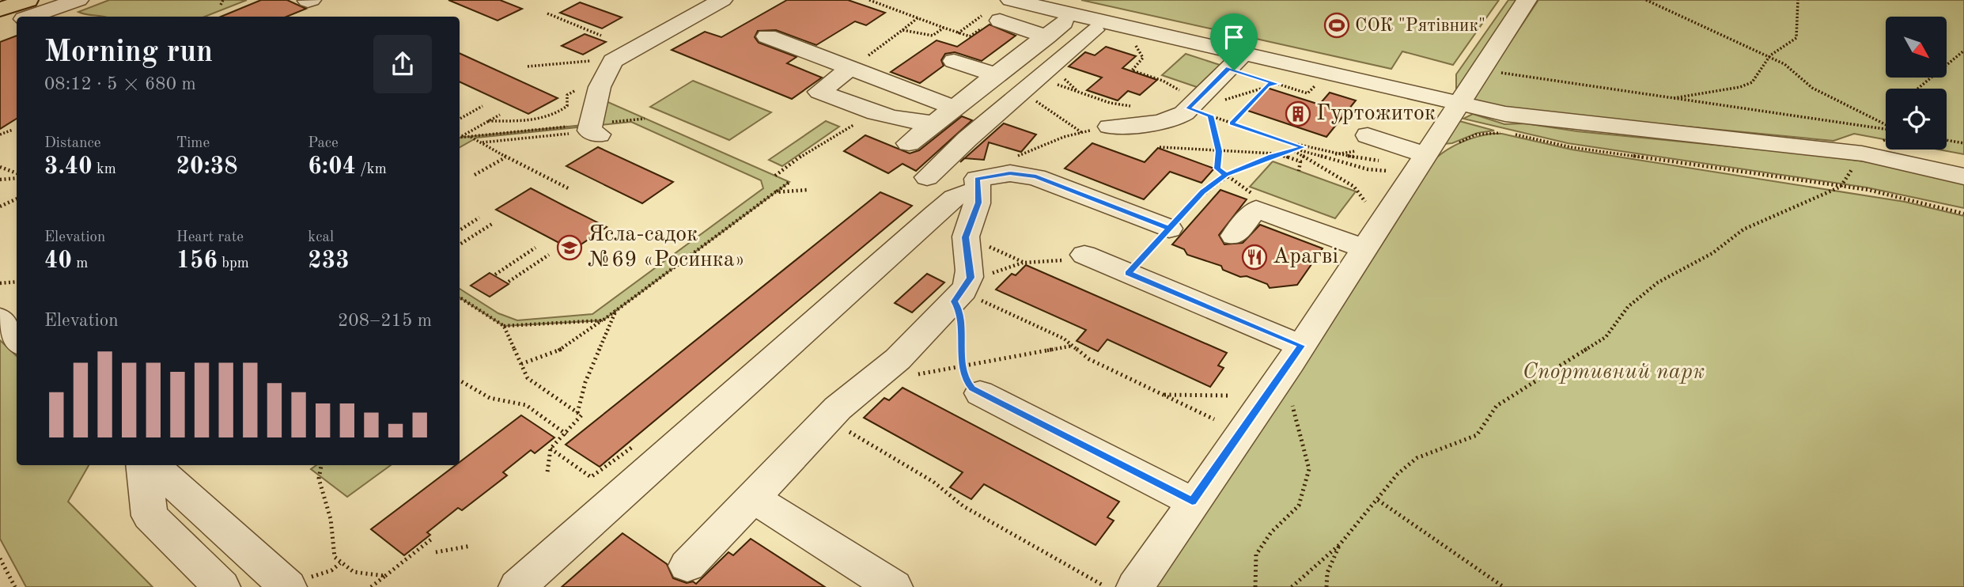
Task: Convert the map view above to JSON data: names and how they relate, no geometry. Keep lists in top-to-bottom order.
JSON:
{
  "parks": ["Спортивний парк"],
  "places": {
    "sports": ["СОК \"Рятівник\""],
    "building": ["Гуртожиток"],
    "school or university": ["Ясла-садок №69 «Росинка»"],
    "restaurant": ["Арагві"]
  },
  "north": "bottom right",
  "page": {
    "heading": ["Morning run", "08:12 · 5 × 680 m"],
    "stats": [
      ["Distance", "3.40 km"],
      ["Time", "20:38"],
      ["Pace", "6:04 /km"],
      ["Elevation", "40 m"],
      ["Heart rate", "156 bpm"],
      ["kcal", "233"]
    ],
    "chart": ["Elevation", "208–215 m"]
  }
}
